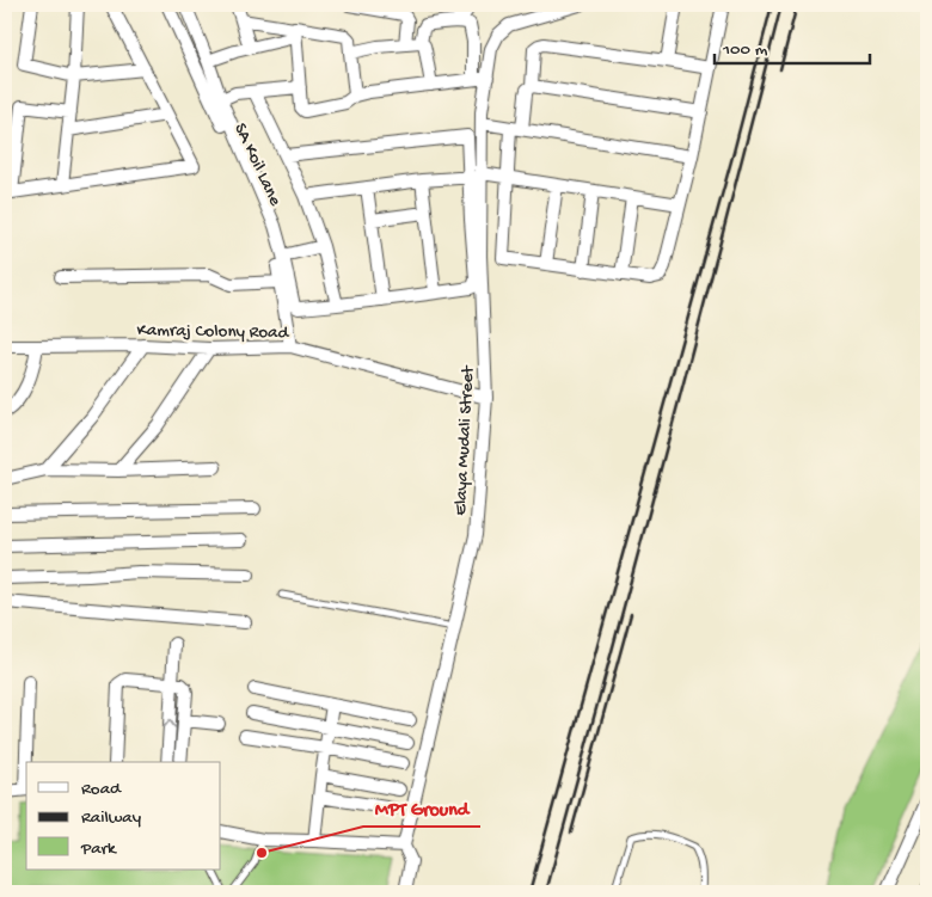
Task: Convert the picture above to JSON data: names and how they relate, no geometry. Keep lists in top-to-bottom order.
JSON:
{
  "streets": {
    "street": ["SA Koil Lane", "Kamraj Colony Road", "Elaya Mudali Street"]
  },
  "crossings": [
    ["SA Koil Lane", "Kamraj Colony Road"],
    ["Kamraj Colony Road", "Elaya Mudali Street"]
  ],
  "places": ["MPT Ground"],
  "legend": ["Road", "Railway", "Park"],
  "scale_bar": "100 m"
}
